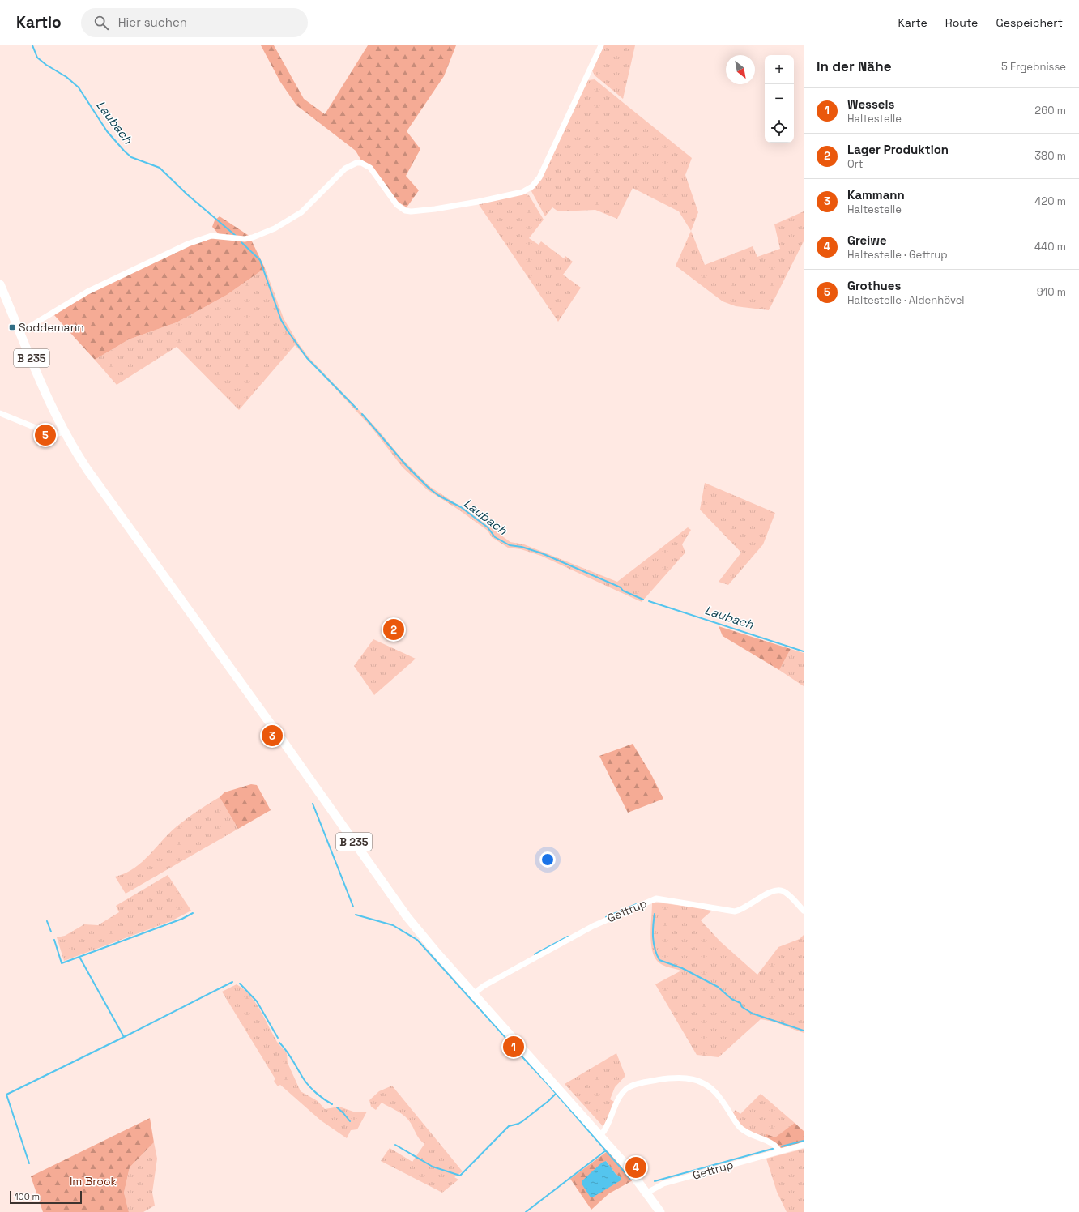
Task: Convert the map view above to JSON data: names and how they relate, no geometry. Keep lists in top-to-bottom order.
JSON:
{
  "streets": {
    "main road": ["B 235"],
    "street": ["Gettrup"]
  },
  "crossings": [
    ["B 235", "Gettrup"]
  ],
  "water": ["Laubach"],
  "parks": ["Im Brook"],
  "places": {
    "transit": ["Soddemann"]
  },
  "scale_bar": "100 m",
  "north": "bottom right",
  "page": {
    "header": "Kartio",
    "search": "Hier suchen",
    "nav": ["Karte", "Route", "Gespeichert"],
    "heading": ["In der Nähe", "5 Ergebnisse"],
    "map_buttons": ["+", "−"],
    "list": [
      {
        "mark": "1",
        "name": "Wessels",
        "note": "Haltestelle",
        "value": "260 m"
      },
      {
        "mark": "2",
        "name": "Lager Produktion",
        "note": "Ort",
        "value": "380 m"
      },
      {
        "mark": "3",
        "name": "Kammann",
        "note": "Haltestelle",
        "value": "420 m"
      },
      {
        "mark": "4",
        "name": "Greiwe",
        "note": "Haltestelle · Gettrup",
        "value": "440 m"
      },
      {
        "mark": "5",
        "name": "Grothues",
        "note": "Haltestelle · Aldenhövel",
        "value": "910 m"
      }
    ],
    "pins": [
      "5",
      "2",
      "3",
      "1",
      "4"
    ],
    "scale": "100 m"
  }
}
